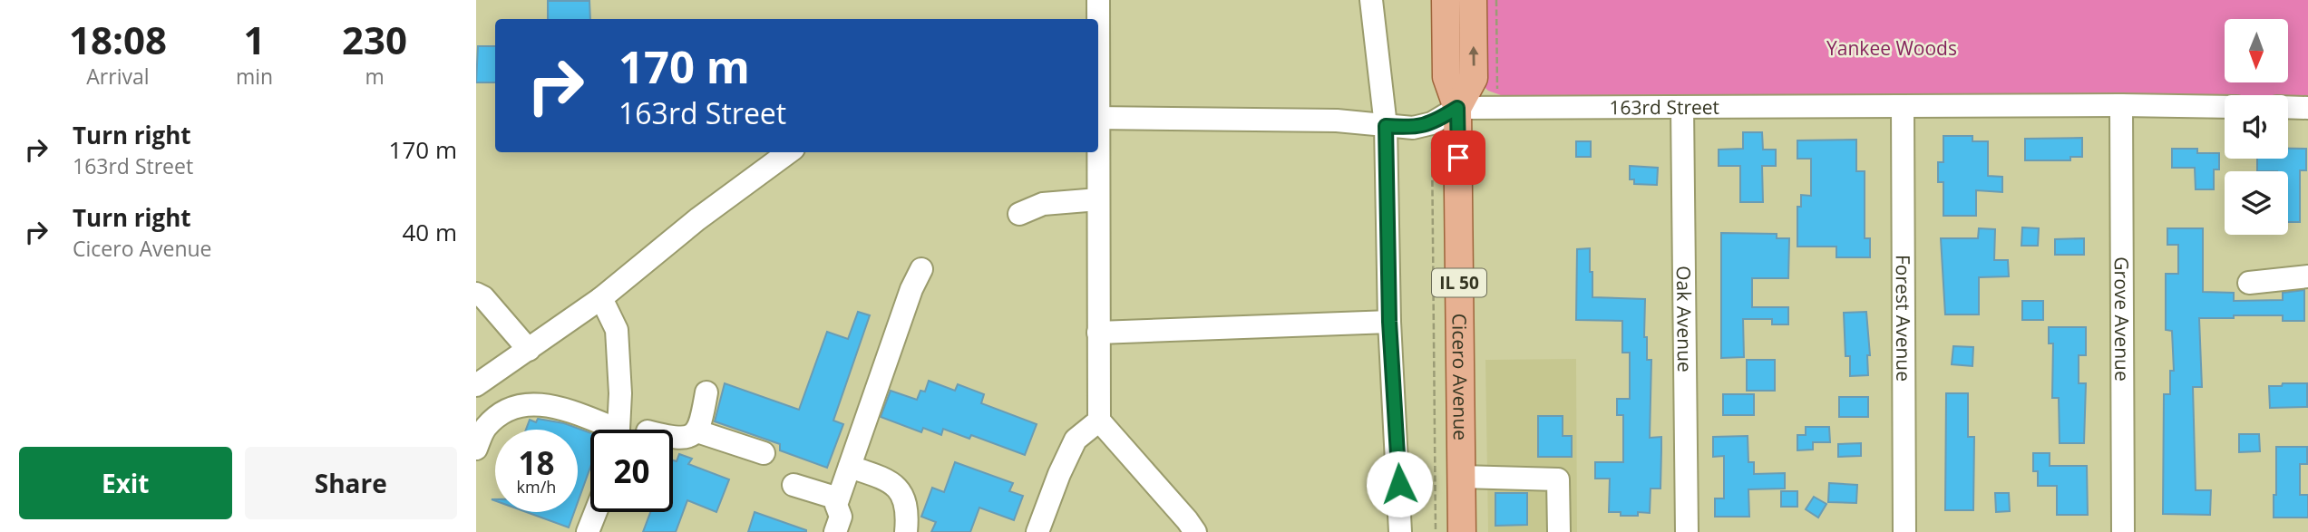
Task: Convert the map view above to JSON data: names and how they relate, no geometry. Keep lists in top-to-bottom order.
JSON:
{
  "streets": {
    "main road": ["IL 50", "Cicero Avenue"],
    "street": [
      "163rd Street",
      "Oak Avenue",
      "Forest Avenue",
      "Grove Avenue"
    ]
  },
  "crossings": [
    ["163rd Street", "Oak Avenue"],
    ["163rd Street", "Forest Avenue"],
    ["163rd Street", "Grove Avenue"],
    ["163rd Street", "Cicero Avenue"]
  ],
  "parks": ["Yankee Woods"],
  "north": "bottom",
  "page": {
    "eta": [
      "18:08",
      "Arrival",
      "1",
      "min",
      "230",
      "m"
    ],
    "turn": ["170 m", "163rd Street"],
    "list": [
      {
        "name": "Turn right",
        "note": "163rd Street",
        "value": "170 m"
      },
      {
        "name": "Turn right",
        "note": "Cicero Avenue",
        "value": "40 m"
      }
    ],
    "speed": "18 km/h",
    "limit": "20",
    "buttons": ["Exit", "Share"]
  }
}
